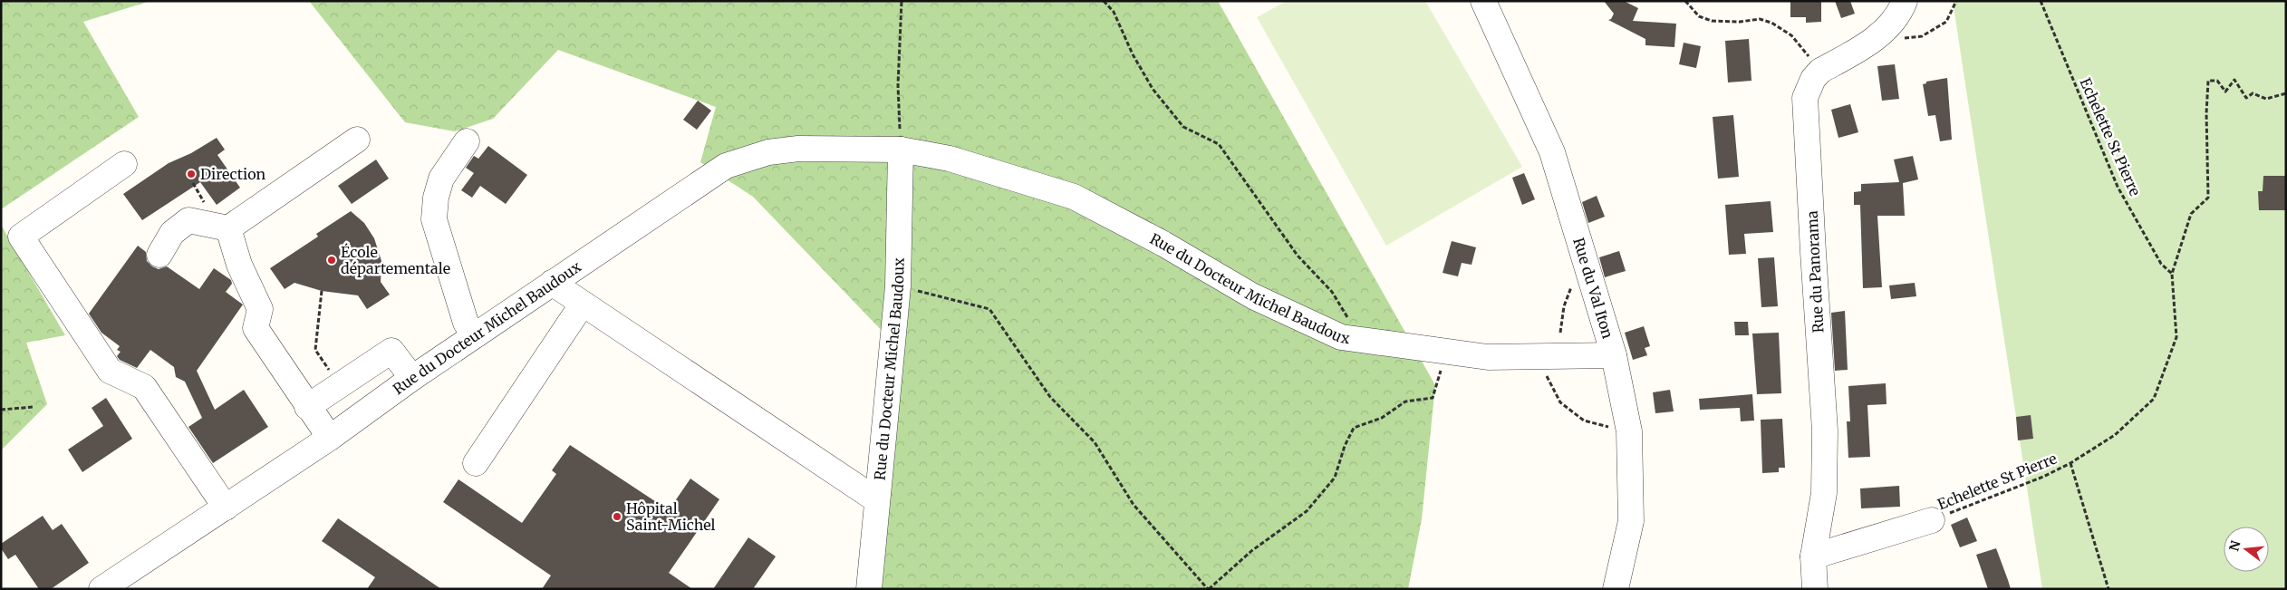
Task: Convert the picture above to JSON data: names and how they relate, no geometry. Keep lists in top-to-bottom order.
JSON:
{
  "streets": {
    "street": ["Rue du Panorama", "Rue du Docteur Michel Baudoux", "Rue du Val Iton"],
    "path": ["Echelette St Pierre"]
  },
  "crossings": [
    ["Rue du Docteur Michel Baudoux", "Rue du Val Iton"]
  ],
  "places": ["Direction", "École départementale", "Hôpital Saint-Michel"],
  "north": "left"
}
